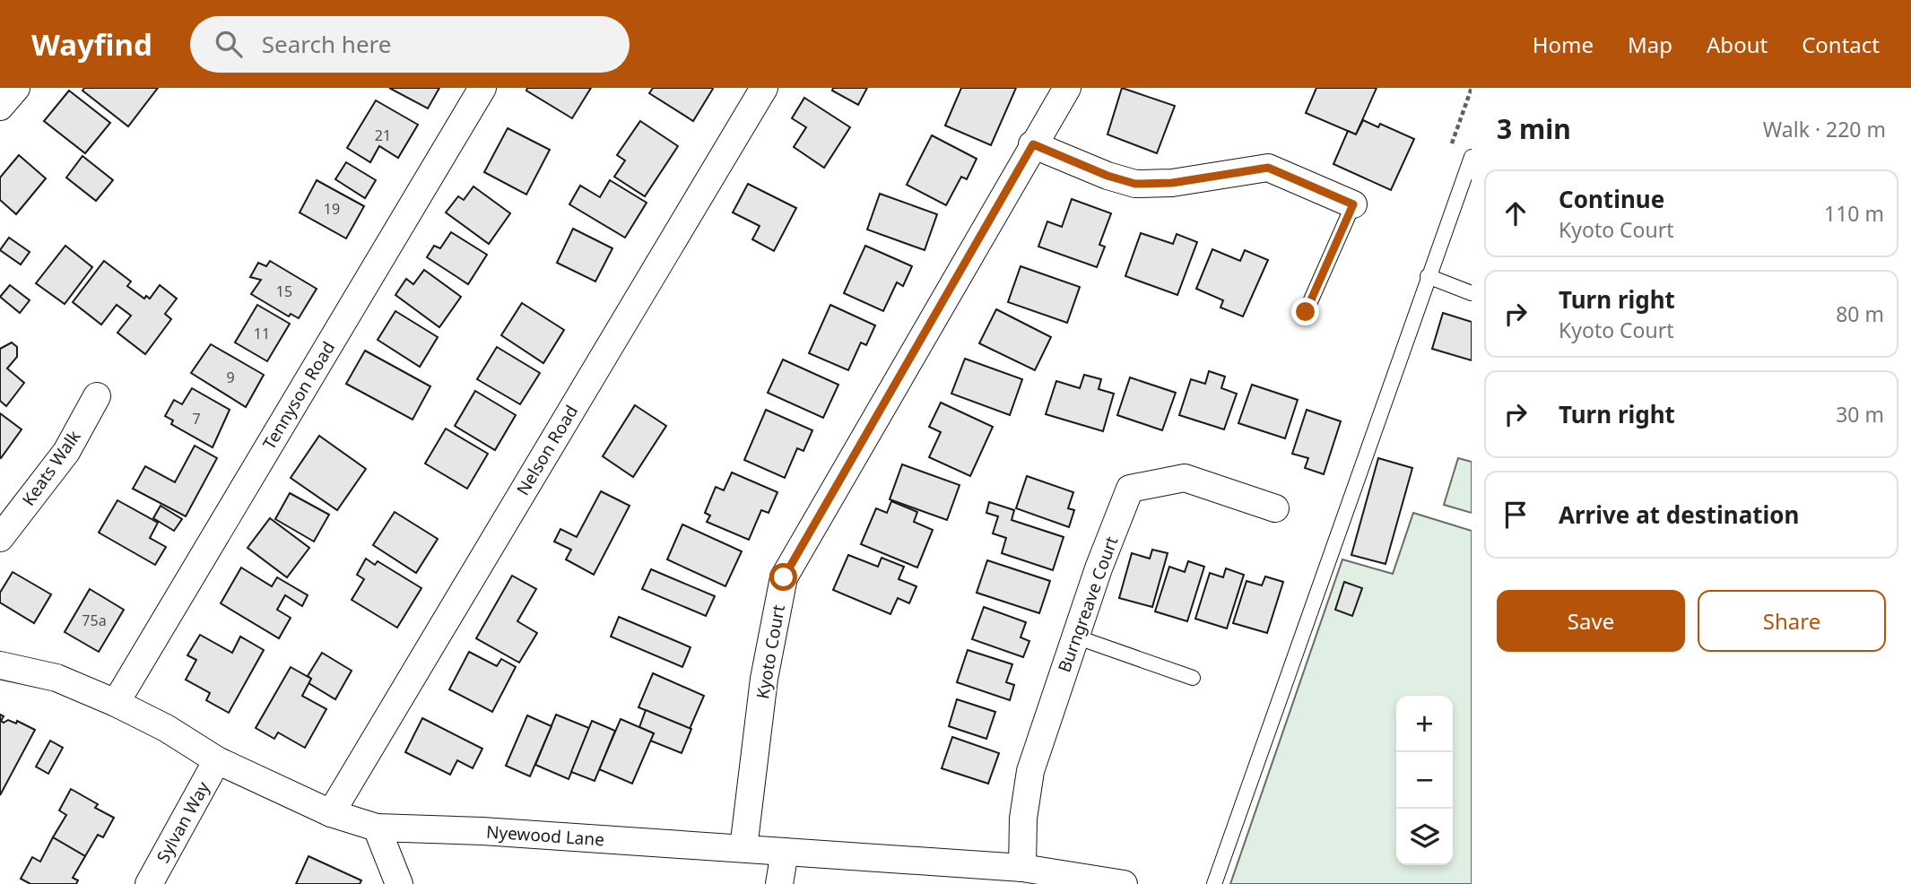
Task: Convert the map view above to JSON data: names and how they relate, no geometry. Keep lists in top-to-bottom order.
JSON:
{
  "streets": {
    "street": [
      "Tennyson Road",
      "Nelson Road",
      "Keats Walk",
      "Burngreave Court",
      "Kyoto Court",
      "Sylvan Way",
      "Nyewood Lane"
    ]
  },
  "crossings": [
    ["Tennyson Road", "Nyewood Lane"],
    ["Nelson Road", "Nyewood Lane"],
    ["Burngreave Court", "Nyewood Lane"],
    ["Kyoto Court", "Nyewood Lane"],
    ["Sylvan Way", "Nyewood Lane"]
  ],
  "house_numbers": [
    "21",
    "19",
    "15",
    "11",
    "9",
    "7",
    "75a"
  ],
  "page": {
    "header": "Wayfind",
    "search": "Search here",
    "nav": [
      "Home",
      "Map",
      "About",
      "Contact"
    ],
    "heading": ["3 min", "Walk · 220 m"],
    "list": [
      ["Continue", "Kyoto Court", "110 m"],
      ["Turn right", "Kyoto Court", "80 m"],
      ["Turn right", "30 m"],
      "Arrive at destination"
    ],
    "buttons": ["Save", "Share"],
    "map_buttons": ["+", "−"]
  }
}
